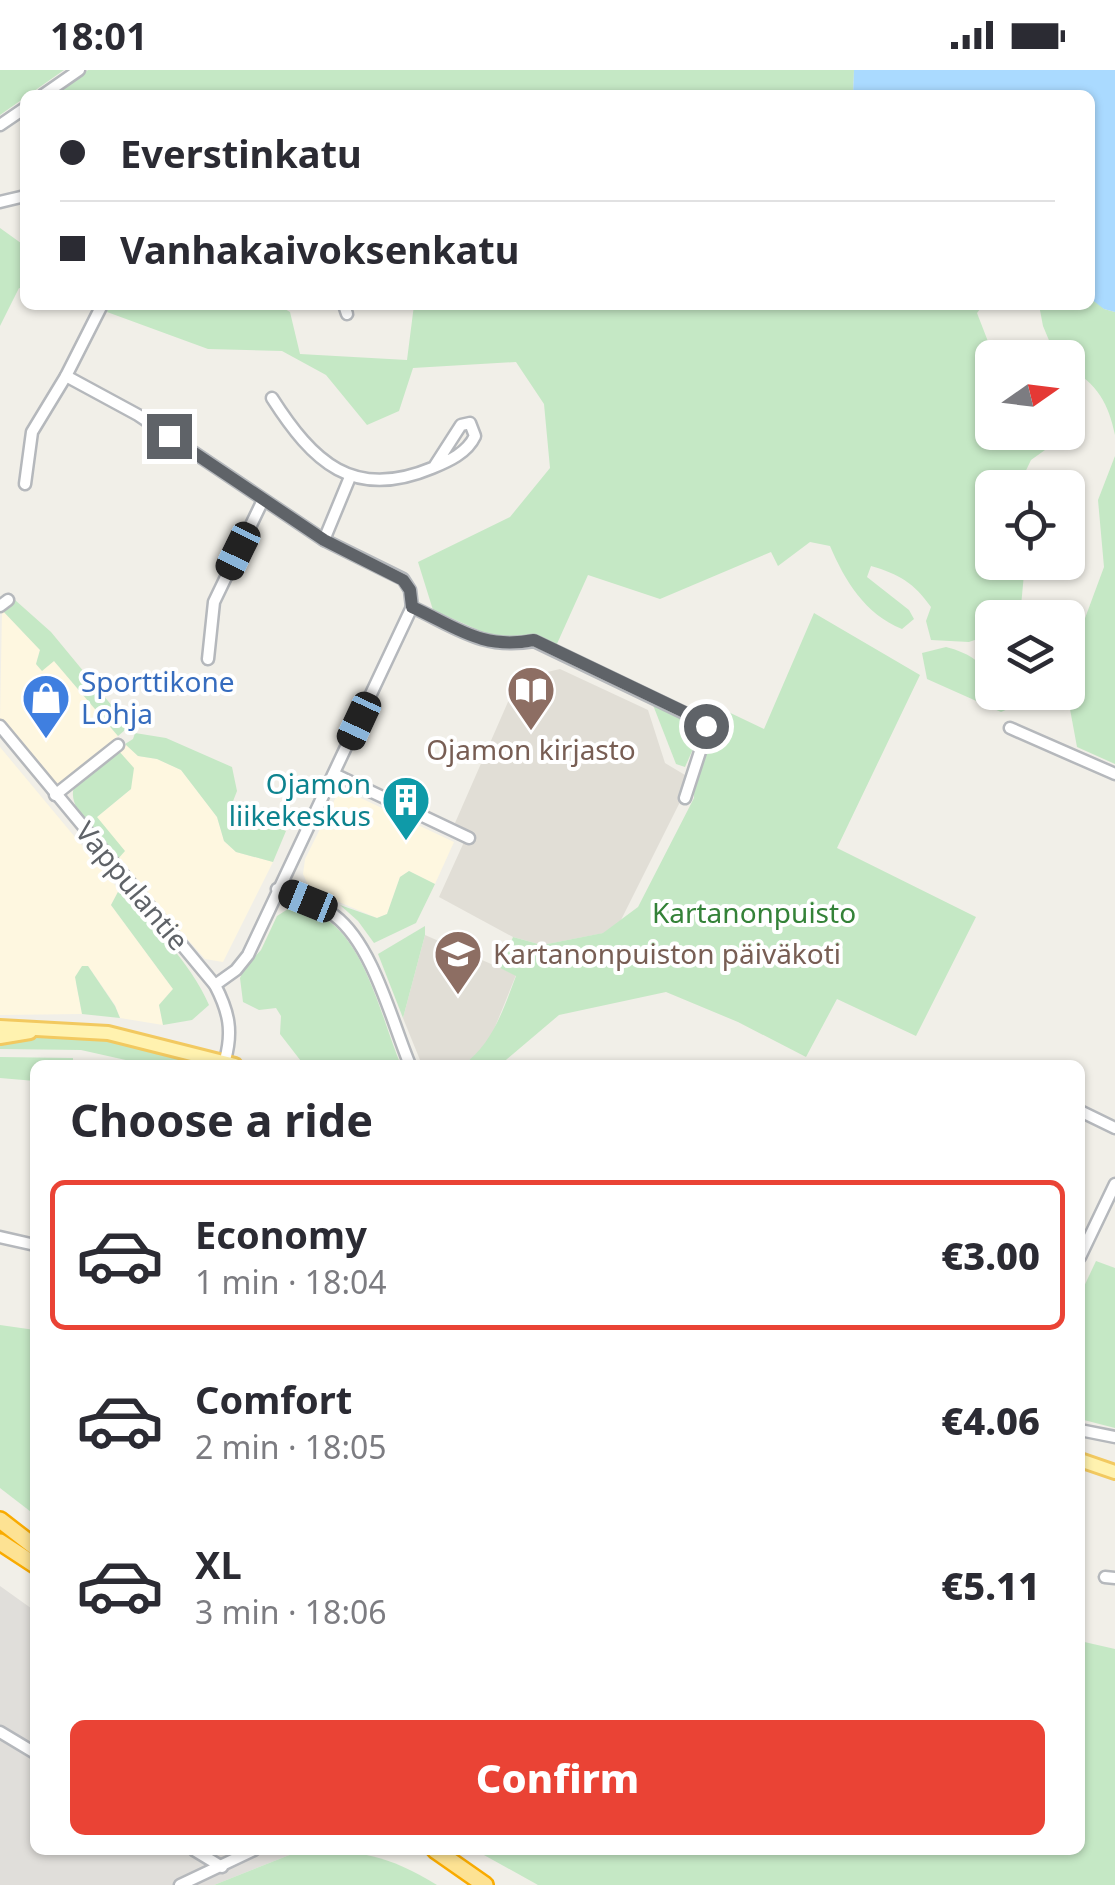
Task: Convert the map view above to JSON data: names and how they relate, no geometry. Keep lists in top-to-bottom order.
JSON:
{
  "streets": {
    "street": ["Vappulantie"]
  },
  "parks": ["Kartanonpuisto"],
  "places": {
    "library": ["Ojamon kirjasto"],
    "shop": ["Sporttikone Lohja"],
    "building": ["Ojamon liikekeskus"],
    "school or university": ["Kartanonpuiston päiväkoti"]
  },
  "north": "right",
  "page": {
    "status": "18:01",
    "banner": ["Everstinkatu", "Vanhakaivoksenkatu"],
    "heading": "Choose a ride",
    "list": [
      {
        "name": "Economy",
        "note": "1 min · 18:04",
        "value": "€3.00"
      },
      {
        "name": "Comfort",
        "note": "2 min · 18:05",
        "value": "€4.06"
      },
      {
        "name": "XL",
        "note": "3 min · 18:06",
        "value": "€5.11"
      }
    ],
    "buttons": "Confirm"
  }
}
